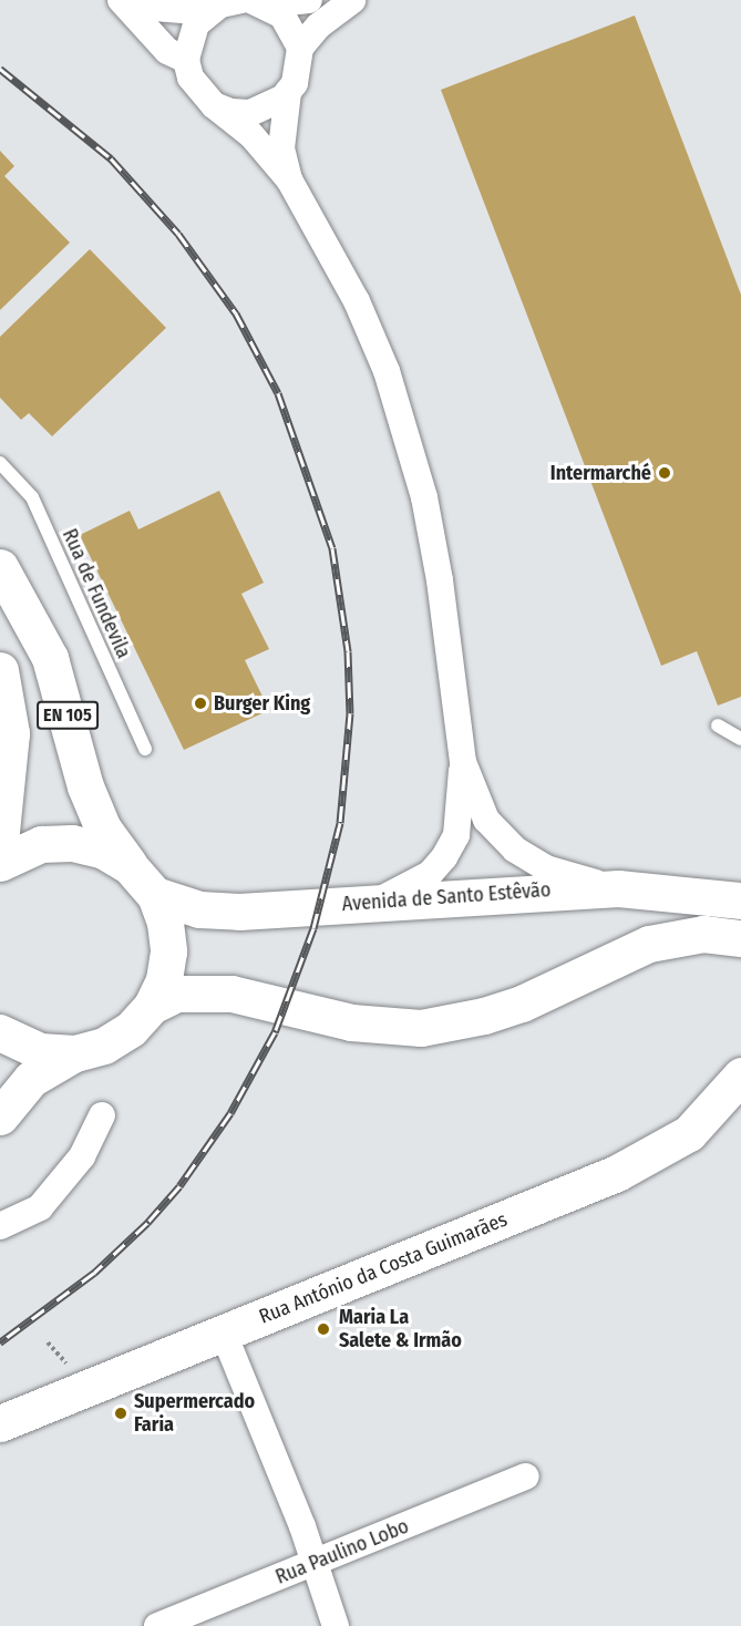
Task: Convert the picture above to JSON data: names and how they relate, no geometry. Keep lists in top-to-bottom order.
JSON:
{
  "streets": {
    "main road": ["EN 105", "Avenida de Santo Estêvão", "Rua António da Costa Guimarães"],
    "street": ["Rua Paulino Lobo"],
    "lane": ["Rua de Fundevila"]
  },
  "crossings": [
    ["EN 105", "Avenida de Santo Estêvão"]
  ],
  "places": [
    "Intermarché",
    "Burger King",
    "Maria La Salete & Irmão",
    "Supermercado Faria"
  ]
}
